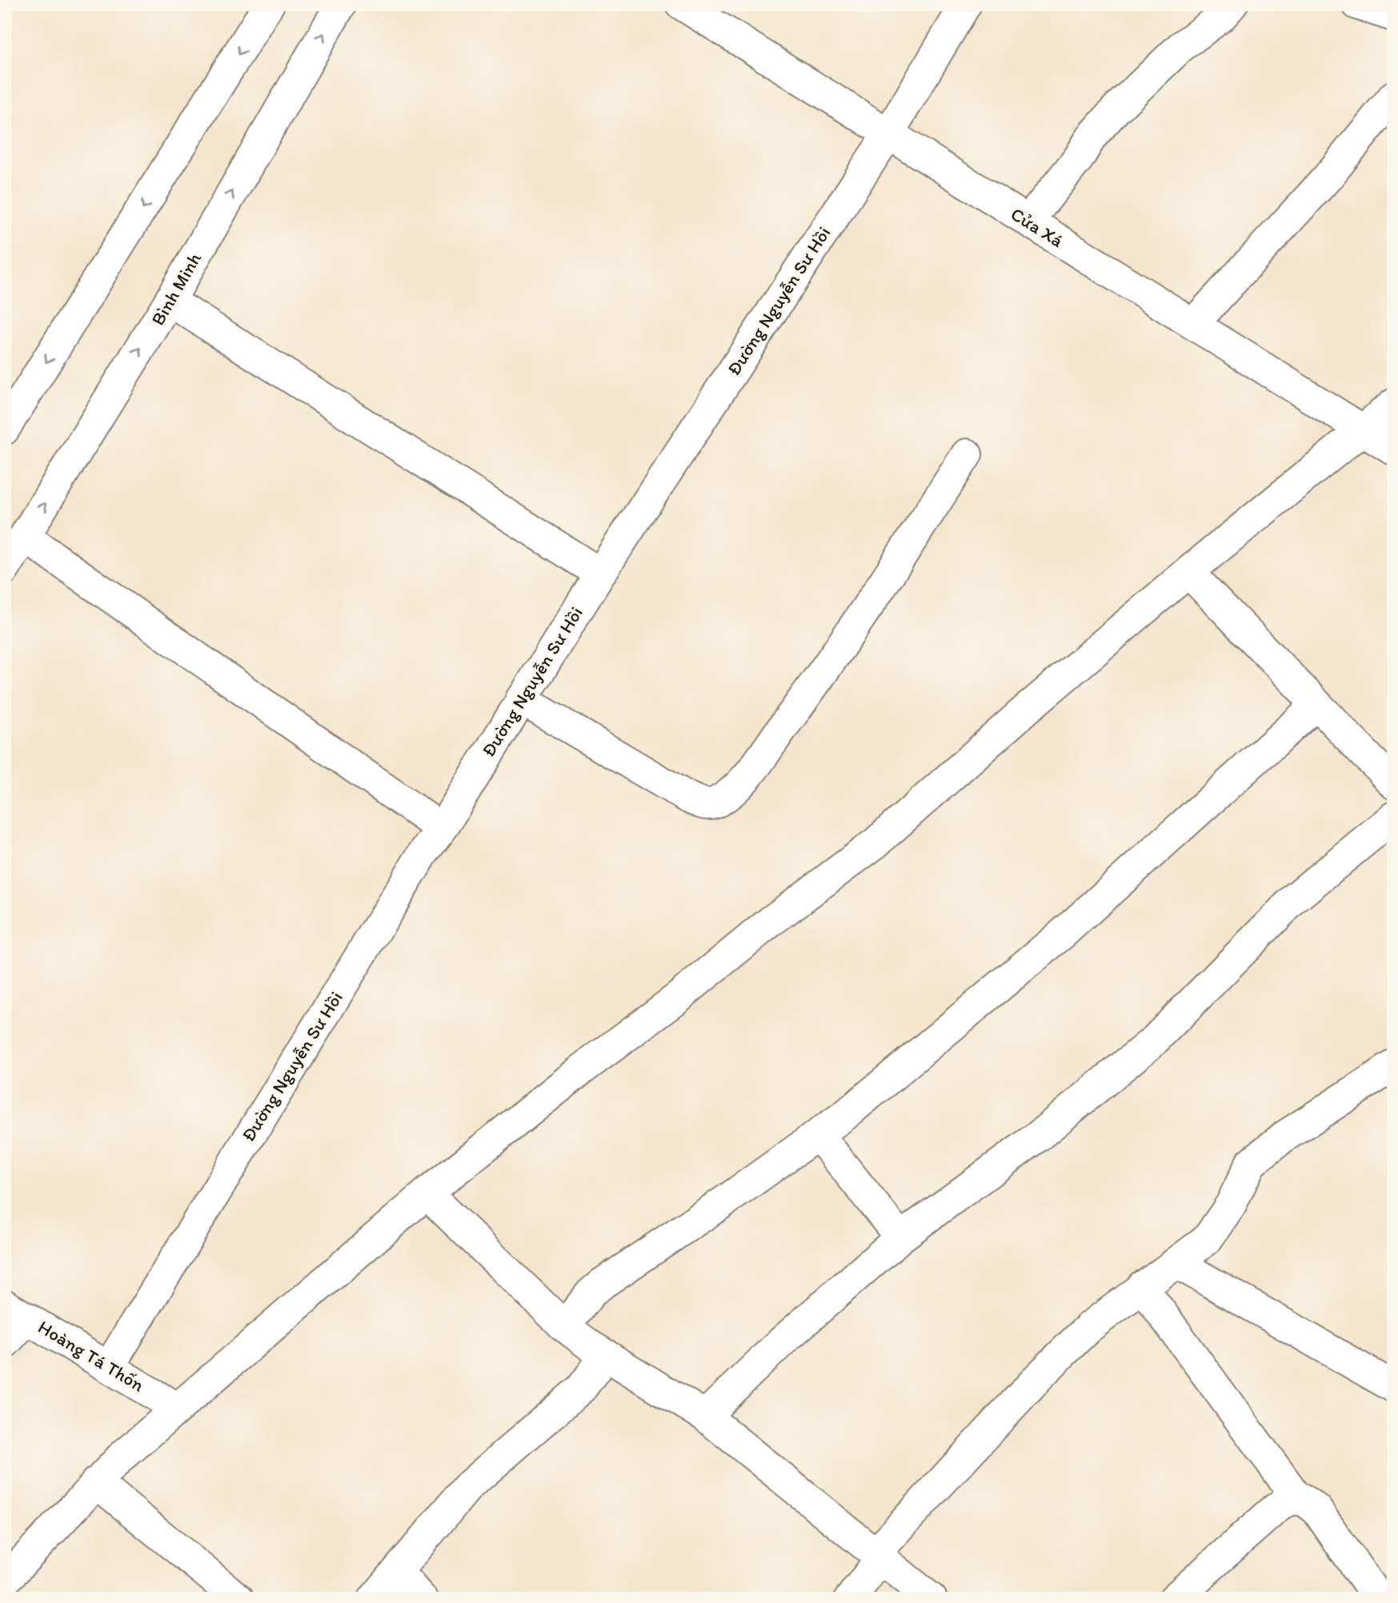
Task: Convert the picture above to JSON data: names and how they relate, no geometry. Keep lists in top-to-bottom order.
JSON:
{
  "streets": {
    "street": [
      "Cửa Xá",
      "Bình Minh",
      "Đường Nguyễn Sư Hồi",
      "Hoàng Tá Thốn"
    ]
  },
  "crossings": [
    ["Cửa Xá", "Đường Nguyễn Sư Hồi"],
    ["Đường Nguyễn Sư Hồi", "Hoàng Tá Thốn"]
  ]
}
